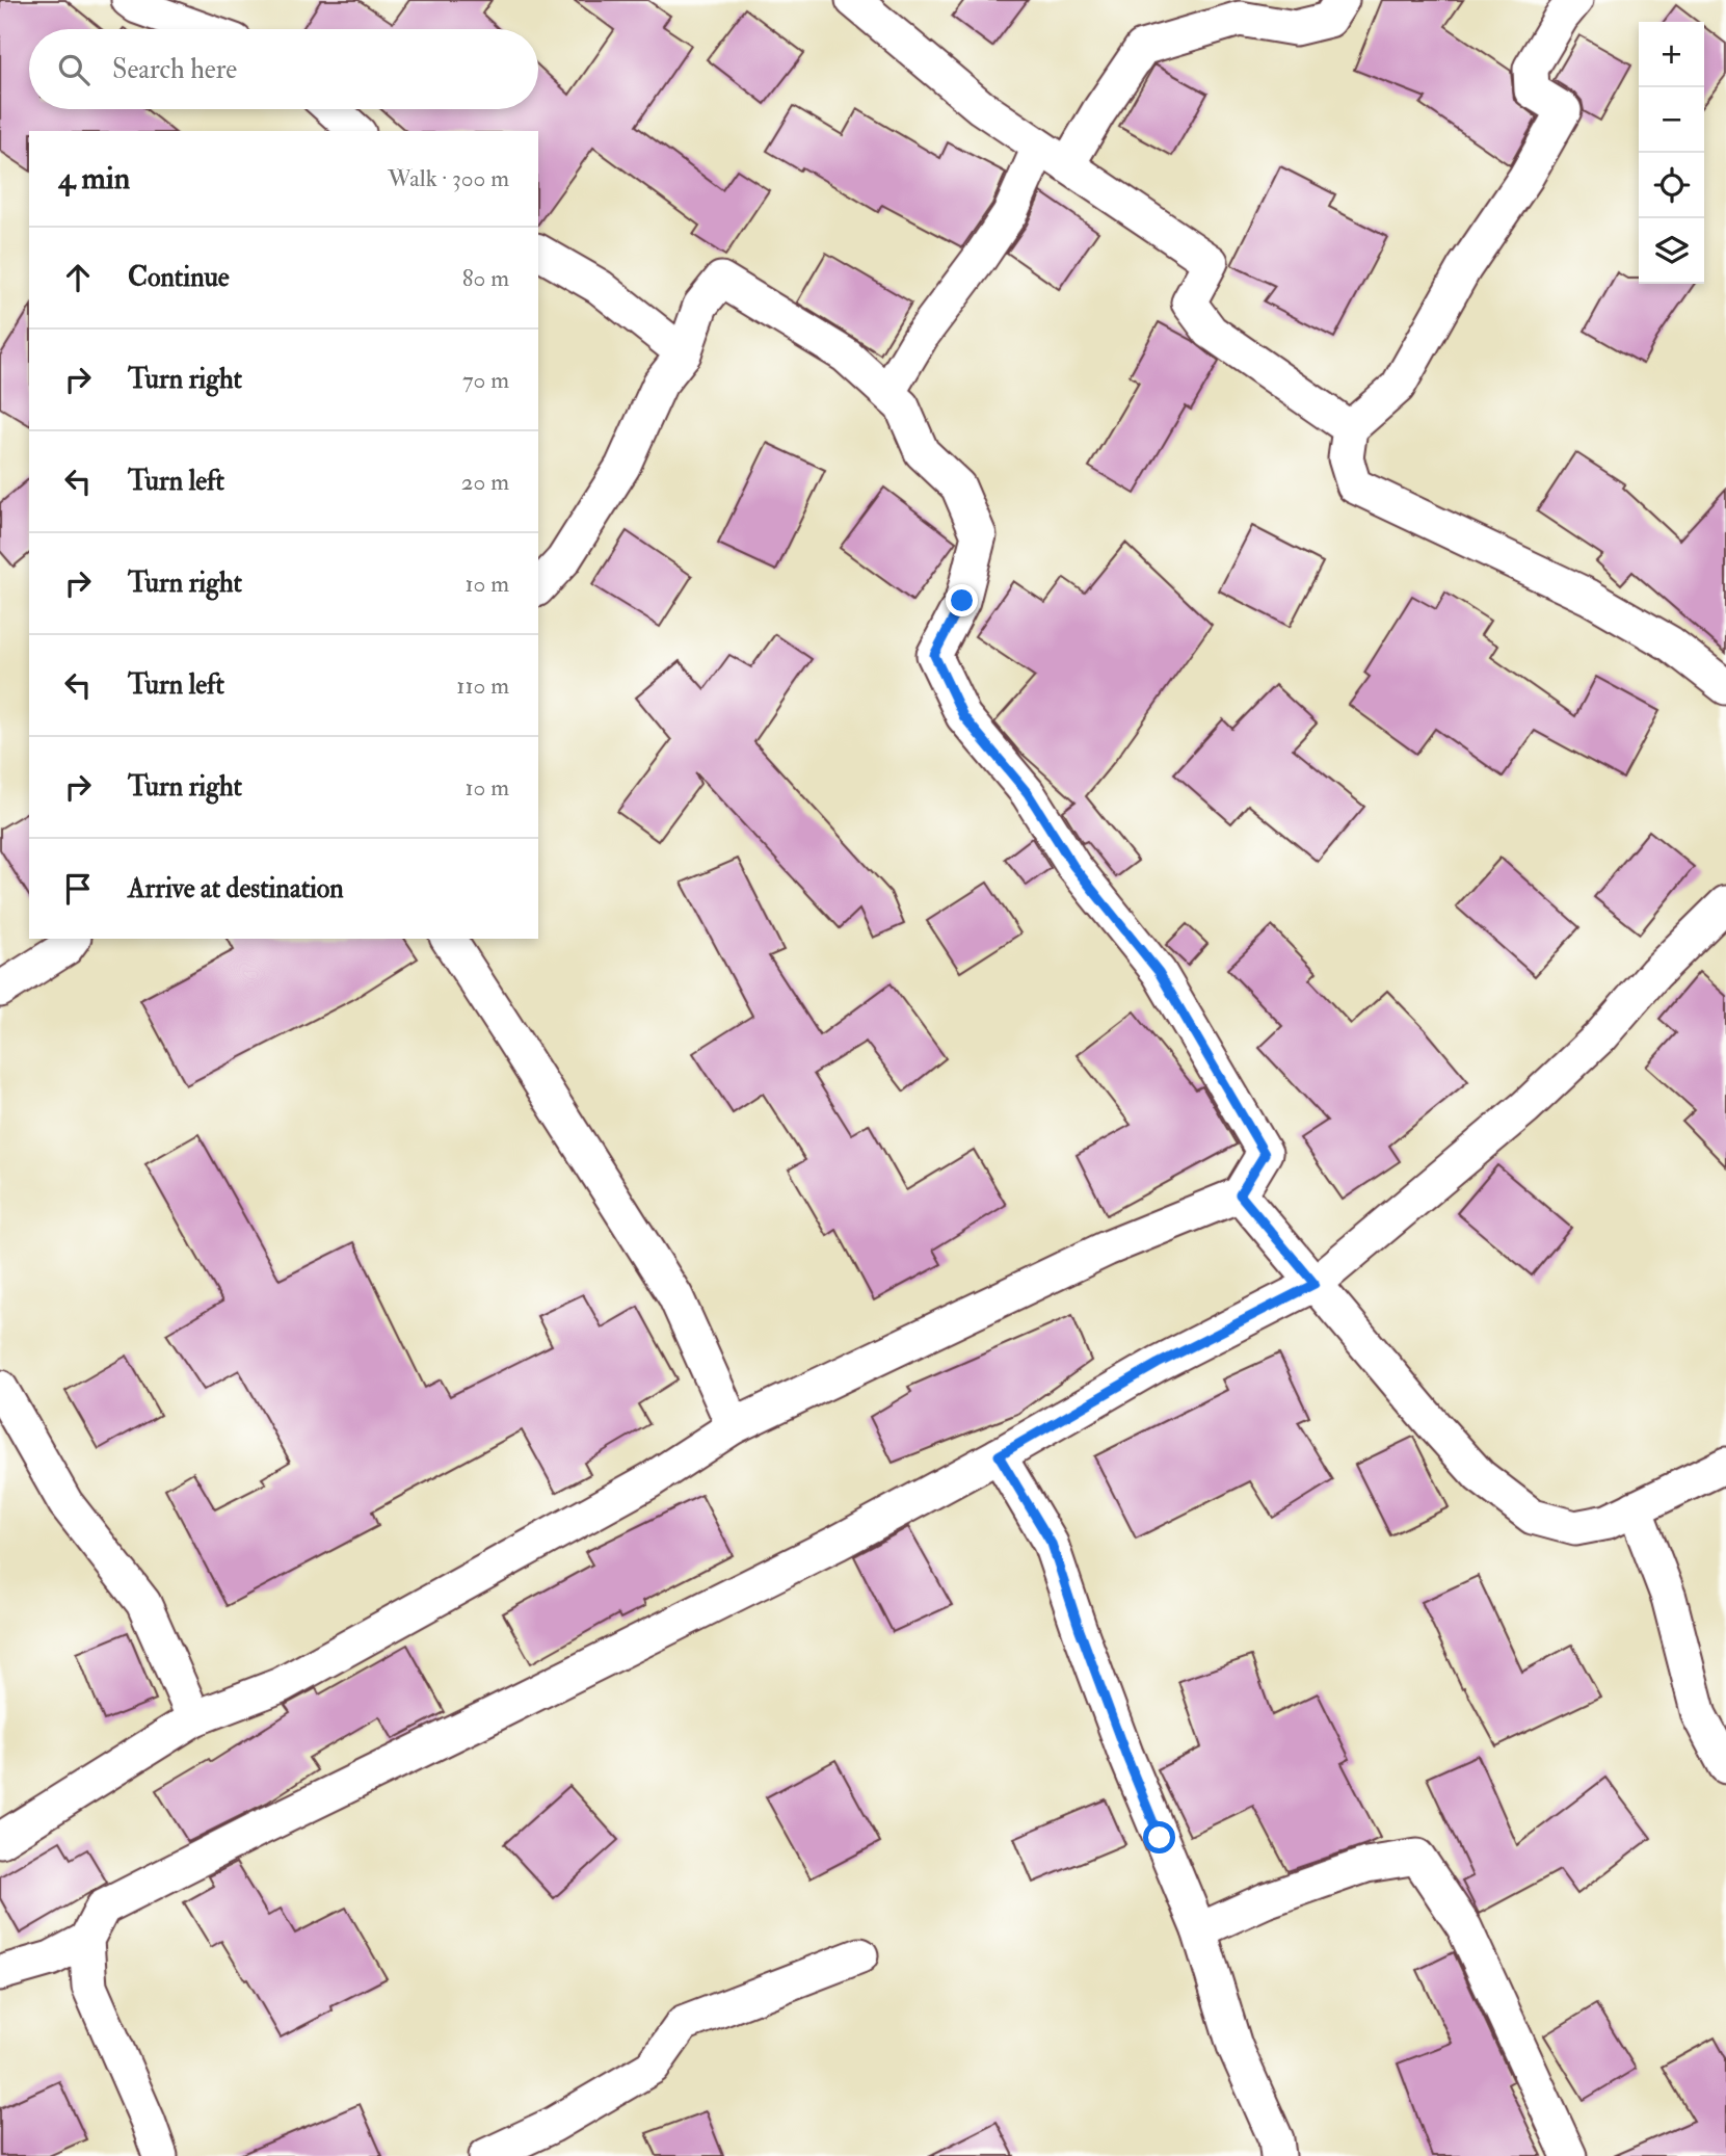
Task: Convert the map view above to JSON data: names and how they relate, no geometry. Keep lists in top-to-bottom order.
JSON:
{
  "page": {
    "map_buttons": ["+", "−"],
    "search": "Search here",
    "heading": ["4 min", "Walk · 300 m"],
    "list": [
      ["Continue", "80 m"],
      ["Turn right", "70 m"],
      ["Turn left", "20 m"],
      ["Turn right", "10 m"],
      ["Turn left", "110 m"],
      ["Turn right", "10 m"],
      "Arrive at destination"
    ]
  }
}
